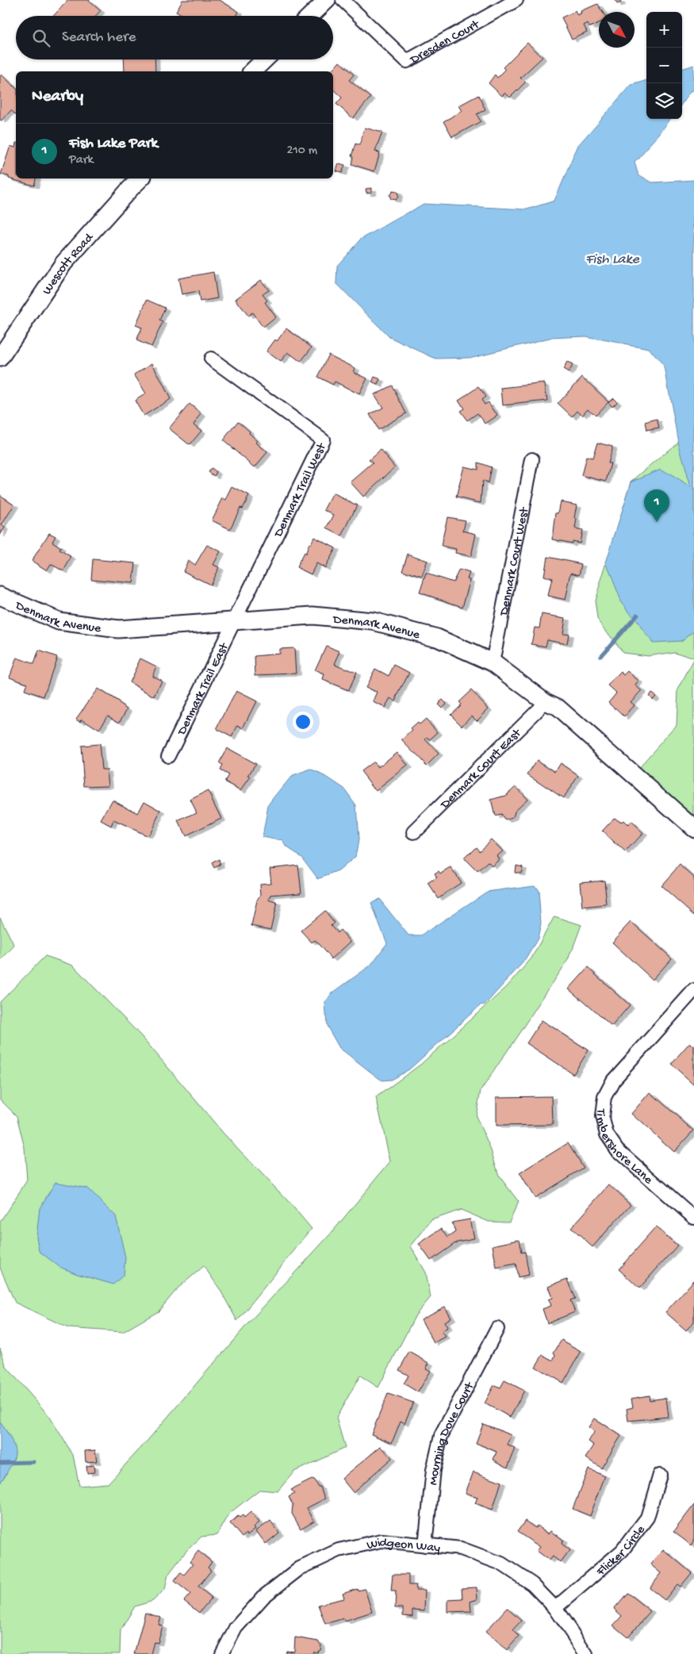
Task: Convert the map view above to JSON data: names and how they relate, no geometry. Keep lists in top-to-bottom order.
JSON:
{
  "streets": {
    "street": [
      "Dresden Court",
      "Wescott Road",
      "Denmark Trail West",
      "Denmark Court West",
      "Denmark Avenue",
      "Denmark Trail East",
      "Denmark Court East",
      "Timbershore Lane",
      "Mourning Dove Court",
      "Widgeon Way",
      "Flicker Circle"
    ]
  },
  "crossings": [
    ["Denmark Trail West", "Denmark Avenue"],
    ["Denmark Trail West", "Denmark Trail East"],
    ["Denmark Court West", "Denmark Avenue"],
    ["Denmark Avenue", "Denmark Trail East"],
    ["Denmark Avenue", "Denmark Court East"],
    ["Mourning Dove Court", "Widgeon Way"],
    ["Widgeon Way", "Flicker Circle"]
  ],
  "water": ["Fish Lake"],
  "north": "bottom right",
  "page": {
    "map_buttons": ["+", "−"],
    "search": "Search here",
    "heading": "Nearby",
    "list": [
      {
        "mark": "1",
        "name": "Fish Lake Park",
        "note": "Park",
        "value": "210 m"
      }
    ],
    "pins": "1"
  }
}
